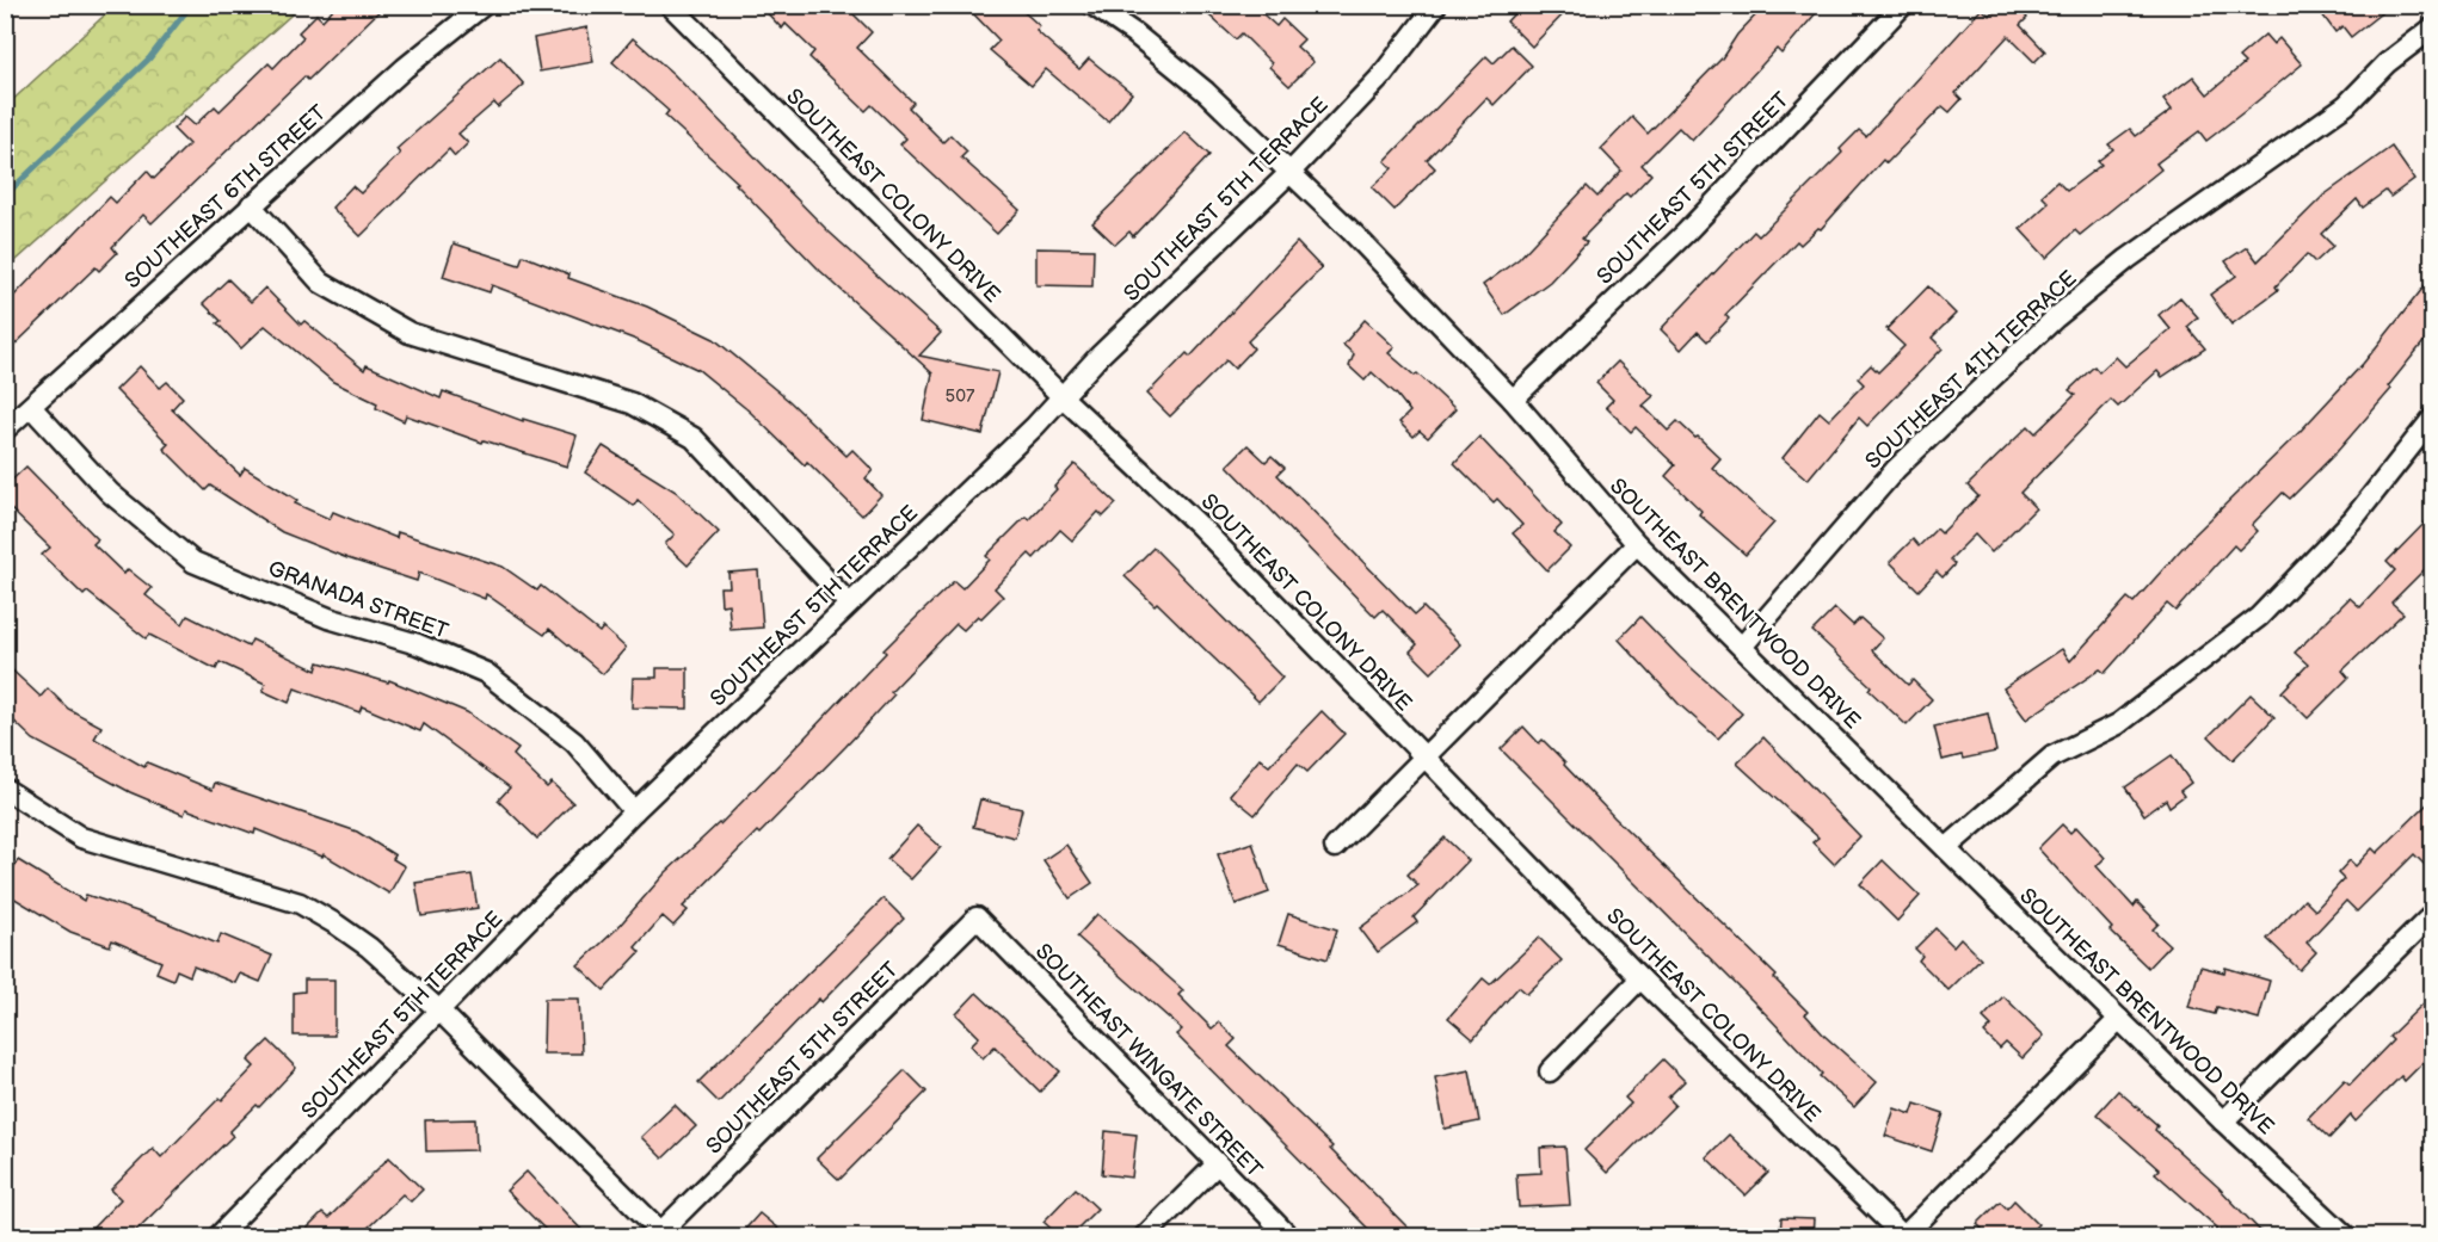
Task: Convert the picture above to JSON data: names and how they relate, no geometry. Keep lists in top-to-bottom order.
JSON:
{
  "streets": {
    "street": [
      "SOUTHEAST 5TH STREET",
      "SOUTHEAST COLONY DRIVE",
      "SOUTHEAST 6TH STREET",
      "SOUTHEAST 5TH TERRACE",
      "SOUTHEAST 4TH TERRACE",
      "GRANADA STREET",
      "SOUTHEAST BRENTWOOD DRIVE",
      "SOUTHEAST WINGATE STREET"
    ]
  },
  "crossings": [
    ["SOUTHEAST 5TH STREET", "SOUTHEAST BRENTWOOD DRIVE"],
    ["SOUTHEAST 5TH STREET", "SOUTHEAST WINGATE STREET"],
    ["SOUTHEAST COLONY DRIVE", "SOUTHEAST 5TH TERRACE"],
    ["SOUTHEAST 6TH STREET", "GRANADA STREET"],
    ["SOUTHEAST 5TH TERRACE", "GRANADA STREET"],
    ["SOUTHEAST 5TH TERRACE", "SOUTHEAST BRENTWOOD DRIVE"],
    ["SOUTHEAST 4TH TERRACE", "SOUTHEAST BRENTWOOD DRIVE"]
  ],
  "house_numbers": ["507"]
}
